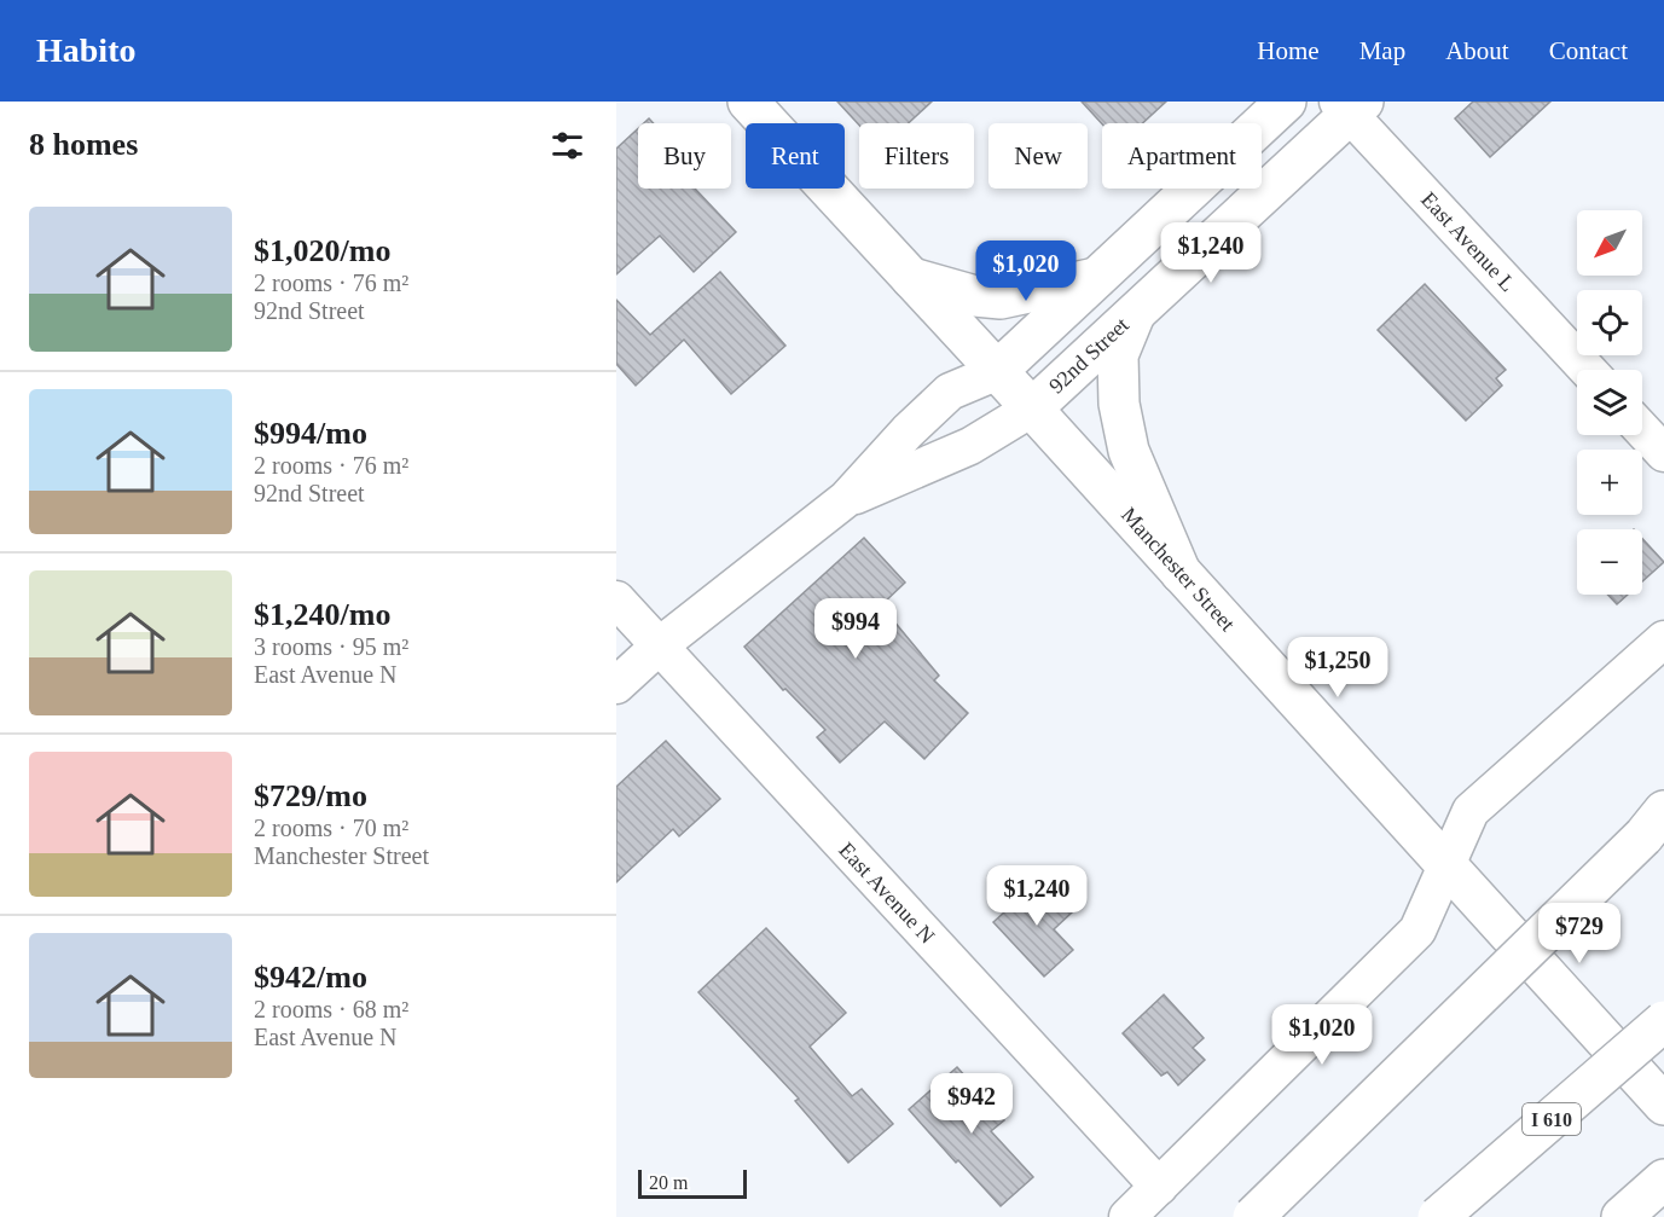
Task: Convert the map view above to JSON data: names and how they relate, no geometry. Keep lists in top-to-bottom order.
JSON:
{
  "streets": {
    "main road": ["92nd Street", "Manchester Street", "I 610"],
    "street": ["East Avenue L", "East Avenue N"]
  },
  "crossings": [
    ["East Avenue L", "92nd Street"],
    ["92nd Street", "Manchester Street"],
    ["92nd Street", "East Avenue N"]
  ],
  "scale_bar": "20 m",
  "north": "bottom left",
  "page": {
    "header": "Habito",
    "nav": [
      "Home",
      "Map",
      "About",
      "Contact"
    ],
    "heading": "8 homes",
    "chip": [
      "Buy",
      "Rent",
      "Filters",
      "New",
      "Apartment"
    ],
    "list": [
      {
        "name": "$1,020/mo",
        "note": "2 rooms · 76 m² · 92nd Street"
      },
      {
        "name": "$994/mo",
        "note": "2 rooms · 76 m² · 92nd Street"
      },
      {
        "name": "$1,240/mo",
        "note": "3 rooms · 95 m² · East Avenue N"
      },
      {
        "name": "$729/mo",
        "note": "2 rooms · 70 m² · Manchester Street"
      },
      {
        "name": "$942/mo",
        "note": "2 rooms · 68 m² · East Avenue N"
      }
    ],
    "map_buttons": ["+", "−"],
    "price": [
      "$1,240",
      "$1,020",
      "$994",
      "$1,250",
      "$1,240",
      "$729",
      "$1,020",
      "$942"
    ],
    "scale": "20 m"
  }
}
